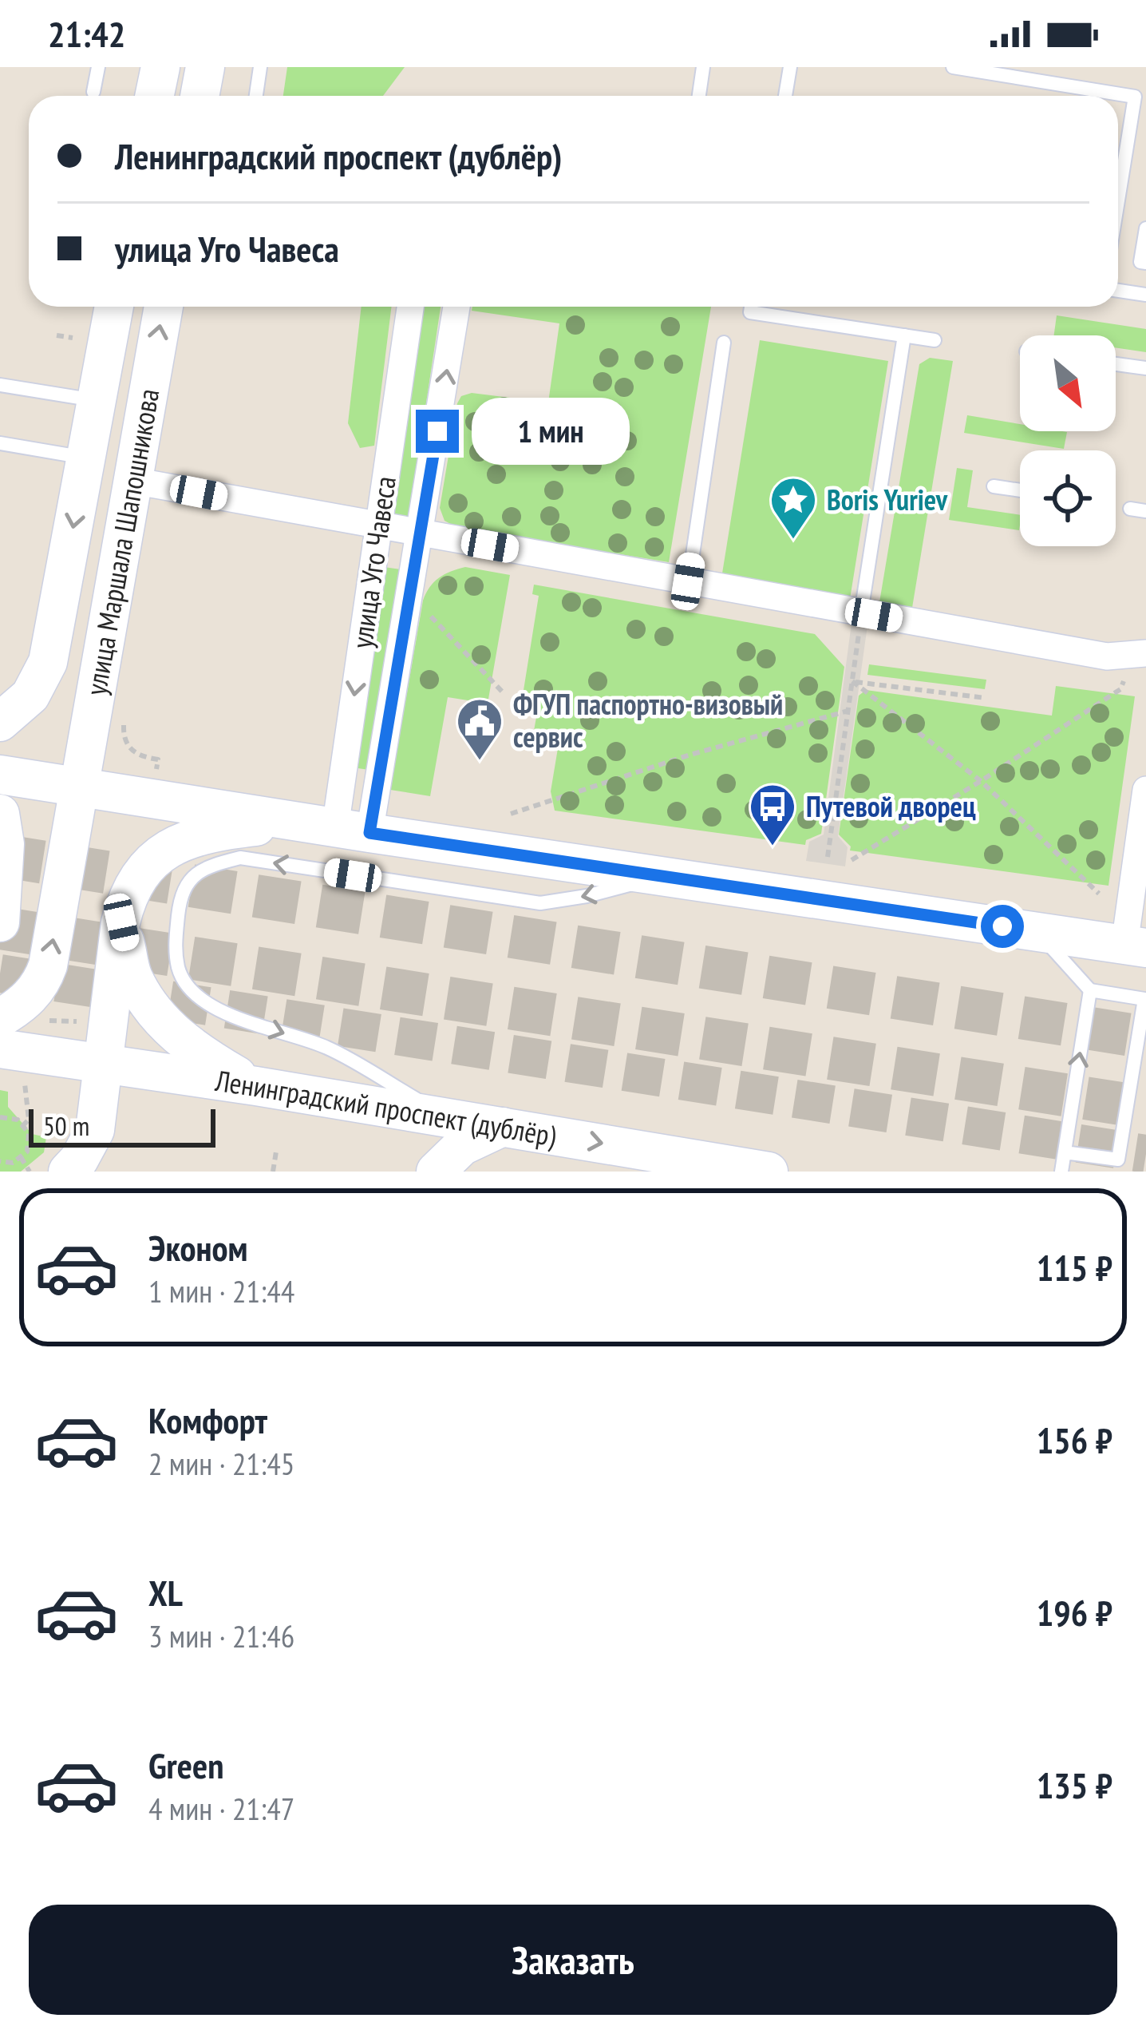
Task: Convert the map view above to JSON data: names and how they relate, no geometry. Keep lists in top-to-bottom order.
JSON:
{
  "streets": {
    "main road": ["улица Маршала Шапошникова", "Ленинградский проспект (дублёр)"],
    "street": ["улица Уго Чавеса"]
  },
  "places": {
    "place": ["Boris Yuriev"],
    "public building": ["ФГУП паспортно-визовый сервис"],
    "bus stop": ["Путевой дворец"]
  },
  "scale_bar": "50 m",
  "north": "bottom right",
  "page": {
    "status": "21:42",
    "banner": ["Ленинградский проспект (дублёр)", "улица Уго Чавеса"],
    "bubble": "1 мин",
    "scale": "50 m",
    "list": [
      {
        "name": "Эконом",
        "note": "1 мин · 21:44",
        "value": "115 ₽"
      },
      {
        "name": "Комфорт",
        "note": "2 мин · 21:45",
        "value": "156 ₽"
      },
      {
        "name": "XL",
        "note": "3 мин · 21:46",
        "value": "196 ₽"
      },
      {
        "name": "Green",
        "note": "4 мин · 21:47",
        "value": "135 ₽"
      }
    ],
    "buttons": "Заказать"
  }
}
